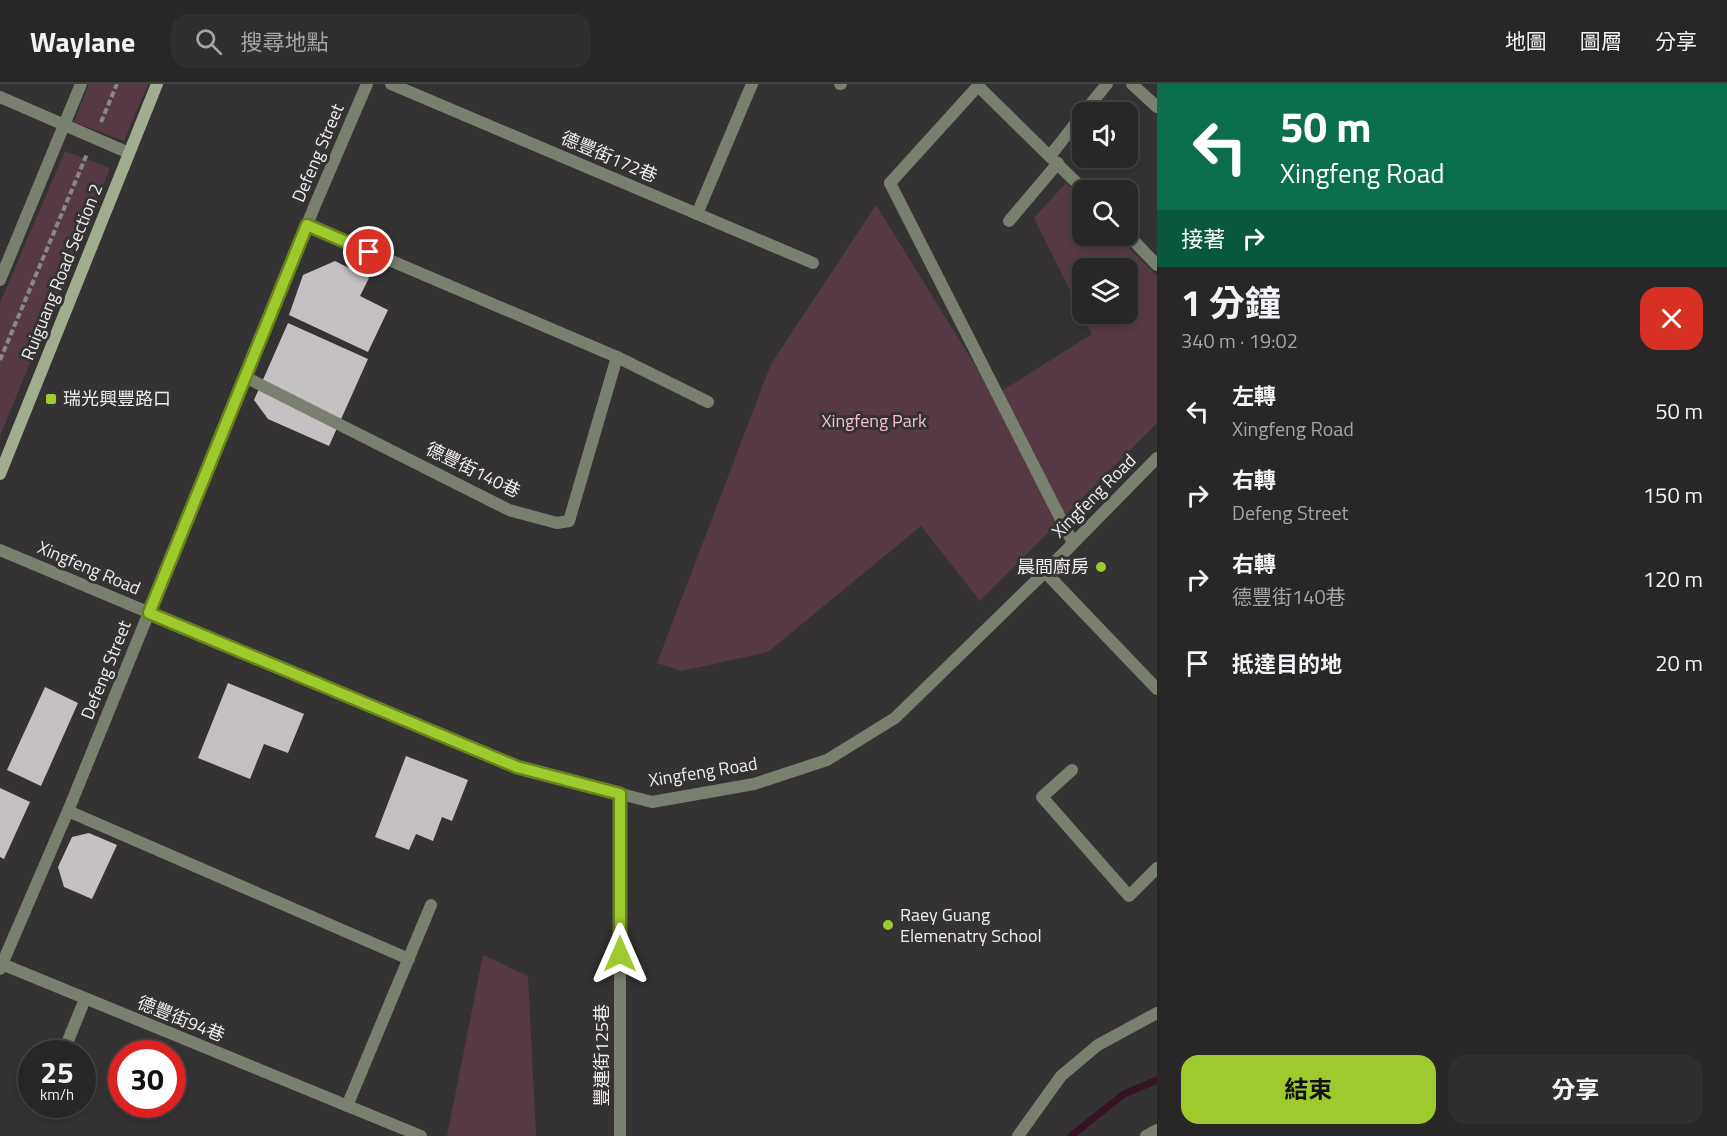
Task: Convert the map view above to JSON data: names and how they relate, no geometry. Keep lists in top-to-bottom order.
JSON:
{
  "streets": {
    "street": [
      "Defeng Street",
      "德豐街172巷",
      "Ruiguang Road Section 2",
      "德豐街140巷",
      "Xingfeng Road",
      "德豐街94巷",
      "豐連街125巷"
    ]
  },
  "crossings": [
    ["Defeng Street", "德豐街140巷"],
    ["Defeng Street", "Xingfeng Road"],
    ["Defeng Street", "德豐街94巷"],
    ["Xingfeng Road", "豐連街125巷"]
  ],
  "parks": ["Xingfeng Park"],
  "places": {
    "transit": ["瑞光興豐路口"],
    "other": ["晨間廚房", "Raey Guang Elemenatry School"]
  },
  "page": {
    "header": "Waylane",
    "search": "搜尋地點",
    "nav": ["地圖", "圖層", "分享"],
    "turn": ["50 m", "Xingfeng Road"],
    "then": "接著",
    "heading": ["1 分鐘", "340 m · 19:02"],
    "list": [
      {
        "name": "左轉",
        "note": "Xingfeng Road",
        "value": "50 m"
      },
      {
        "name": "右轉",
        "note": "Defeng Street",
        "value": "150 m"
      },
      {
        "name": "右轉",
        "note": "德豐街140巷",
        "value": "120 m"
      },
      {
        "name": "抵達目的地",
        "value": "20 m"
      }
    ],
    "speed": "25 km/h",
    "limit": "30",
    "buttons": ["結束", "分享"]
  }
}
